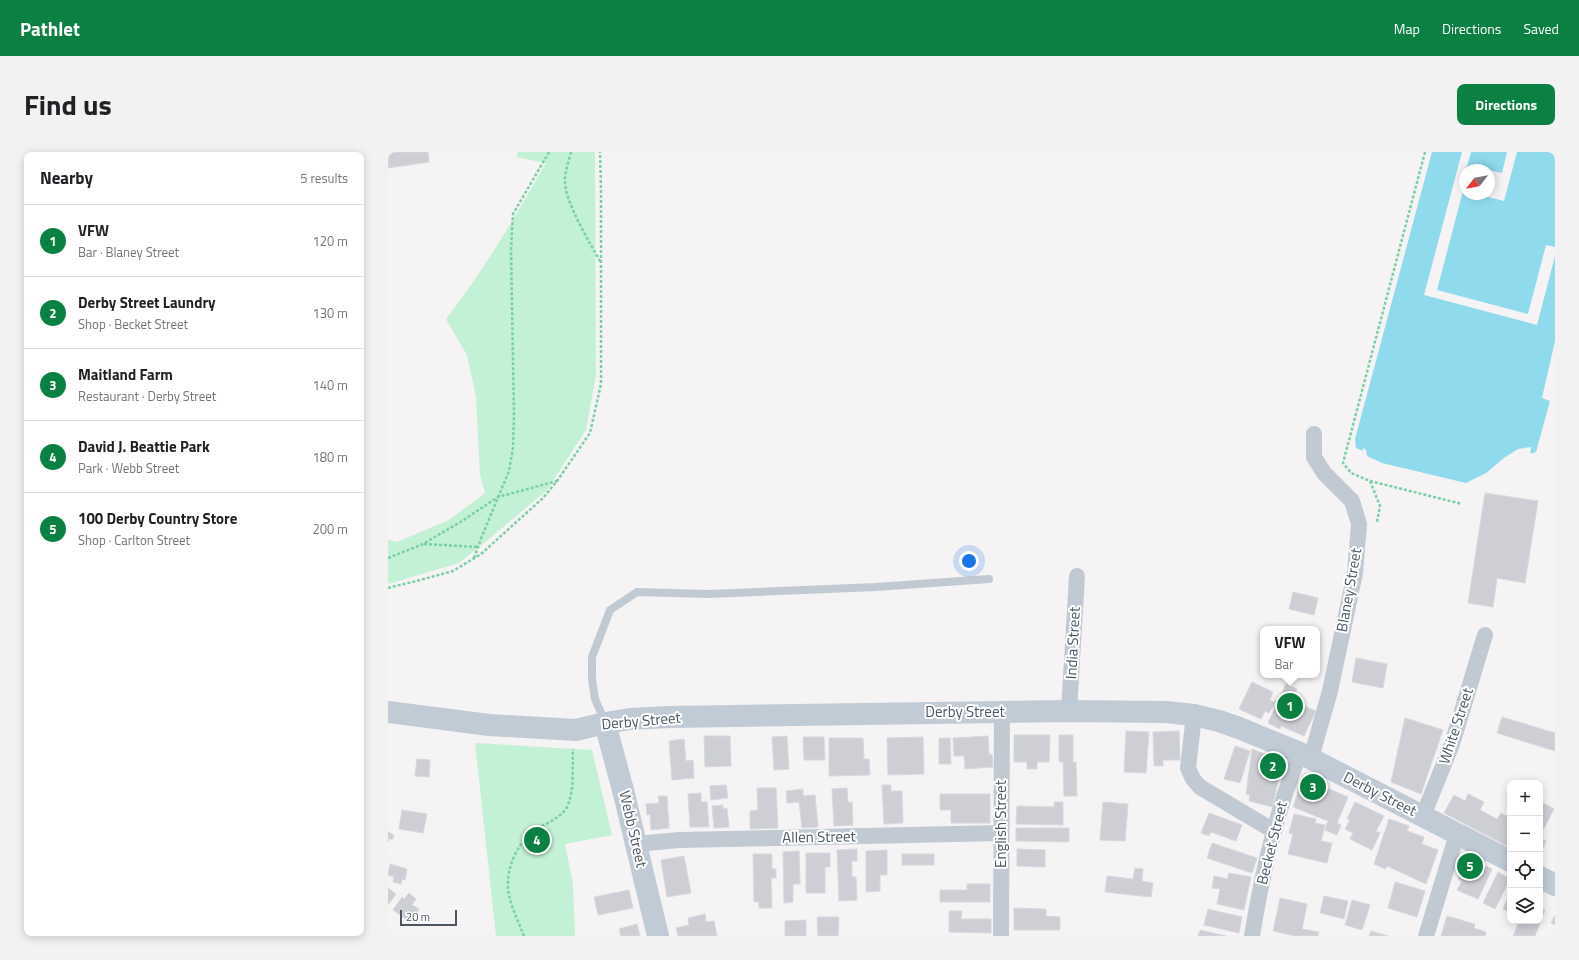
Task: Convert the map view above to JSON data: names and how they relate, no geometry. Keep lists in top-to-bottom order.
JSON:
{
  "streets": {
    "main road": ["Derby Street", "Webb Street"],
    "street": [
      "Blaney Street",
      "India Street",
      "White Street",
      "English Street",
      "Allen Street",
      "Becket Street"
    ]
  },
  "crossings": [
    ["Blaney Street", "Derby Street"],
    ["Blaney Street", "Becket Street"],
    ["India Street", "Derby Street"],
    ["Derby Street", "White Street"],
    ["Derby Street", "English Street"],
    ["Derby Street", "Webb Street"],
    ["Derby Street", "Becket Street"],
    ["English Street", "Allen Street"],
    ["Webb Street", "Allen Street"]
  ],
  "scale_bar": "20 m",
  "north": "bottom left",
  "page": {
    "header": "Pathlet",
    "nav": ["Map", "Directions", "Saved"],
    "title": "Find us",
    "buttons": "Directions",
    "heading": ["Nearby", "5 results"],
    "list": [
      {
        "mark": "1",
        "name": "VFW",
        "note": "Bar · Blaney Street",
        "value": "120 m"
      },
      {
        "mark": "2",
        "name": "Derby Street Laundry",
        "note": "Shop · Becket Street",
        "value": "130 m"
      },
      {
        "mark": "3",
        "name": "Maitland Farm",
        "note": "Restaurant · Derby Street",
        "value": "140 m"
      },
      {
        "mark": "4",
        "name": "David J. Beattie Park",
        "note": "Park · Webb Street",
        "value": "180 m"
      },
      {
        "mark": "5",
        "name": "100 Derby Country Store",
        "note": "Shop · Carlton Street",
        "value": "200 m"
      }
    ],
    "popup": ["VFW", "Bar"],
    "pins": [
      "1",
      "2",
      "3",
      "4",
      "5"
    ],
    "map_buttons": ["+", "−"],
    "scale": "20 m"
  }
}
